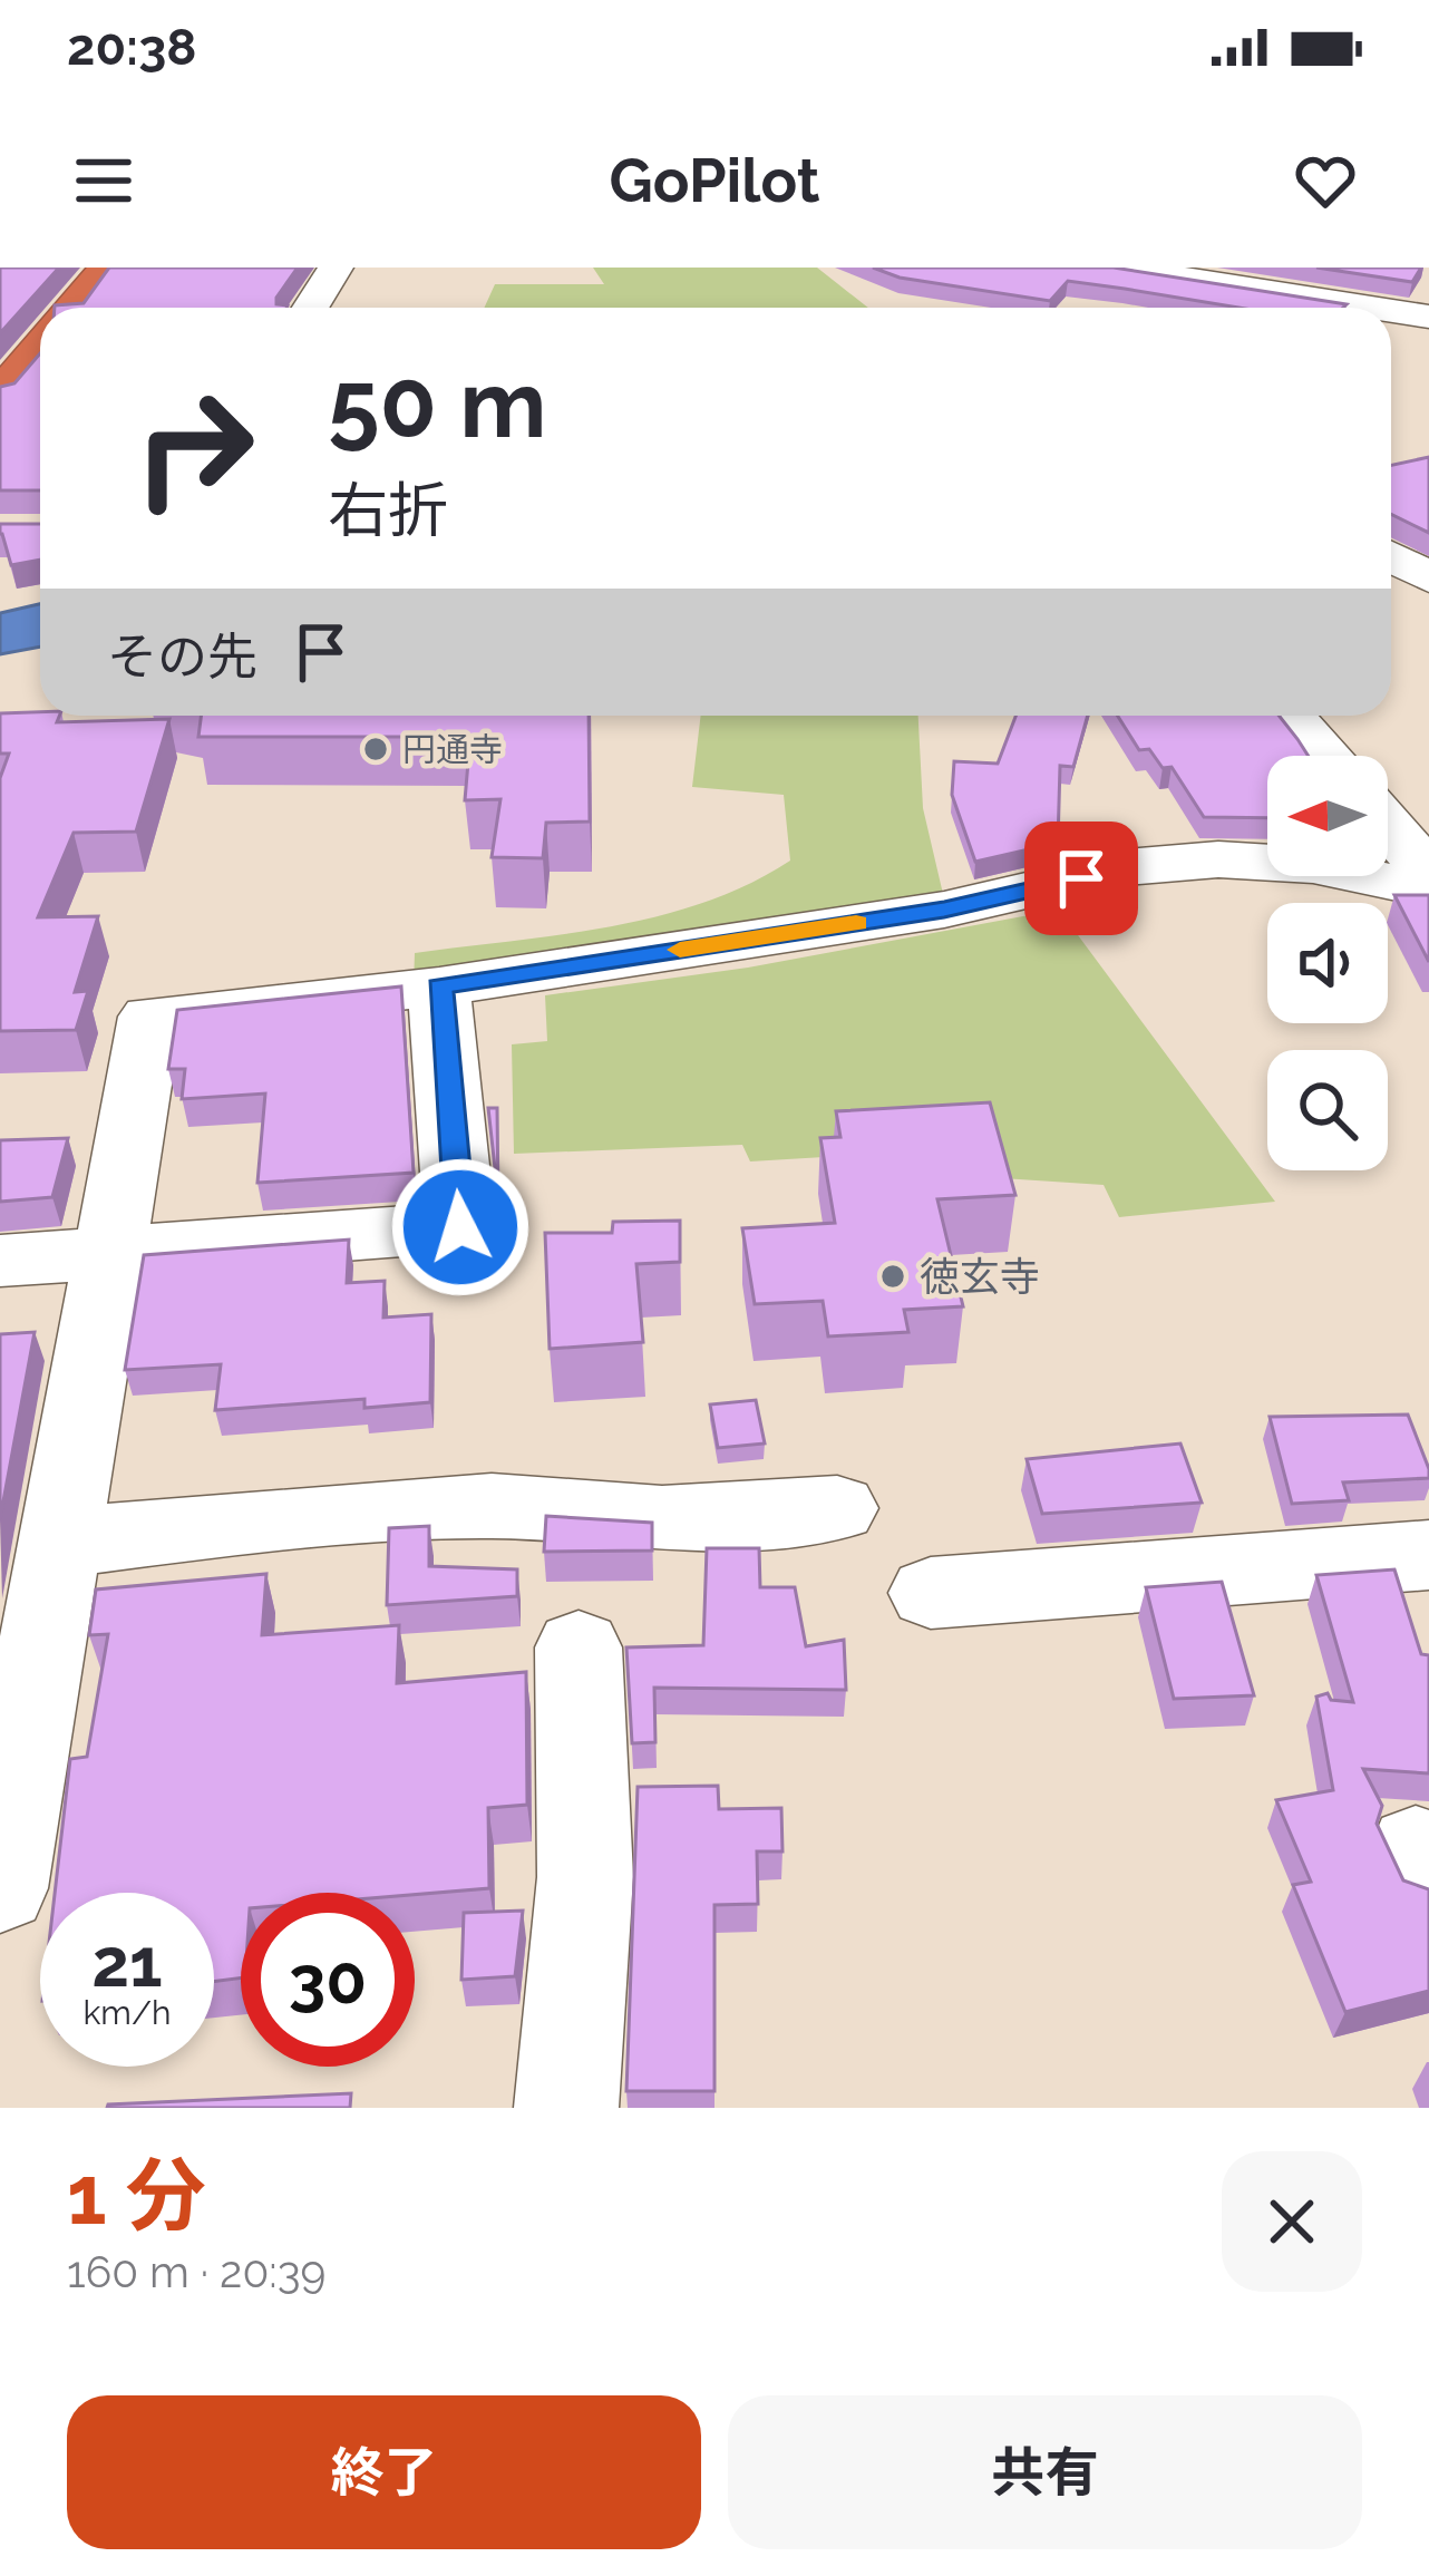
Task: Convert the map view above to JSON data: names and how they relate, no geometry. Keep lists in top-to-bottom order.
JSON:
{
  "places": ["円通寺", "徳玄寺"],
  "north": "left",
  "page": {
    "status": "20:38",
    "header": "GoPilot",
    "turn": ["50 m", "右折"],
    "then": "その先",
    "speed": "21 km/h",
    "limit": "30",
    "heading": ["1 分", "160 m · 20:39"],
    "buttons": ["終了", "共有"]
  }
}
